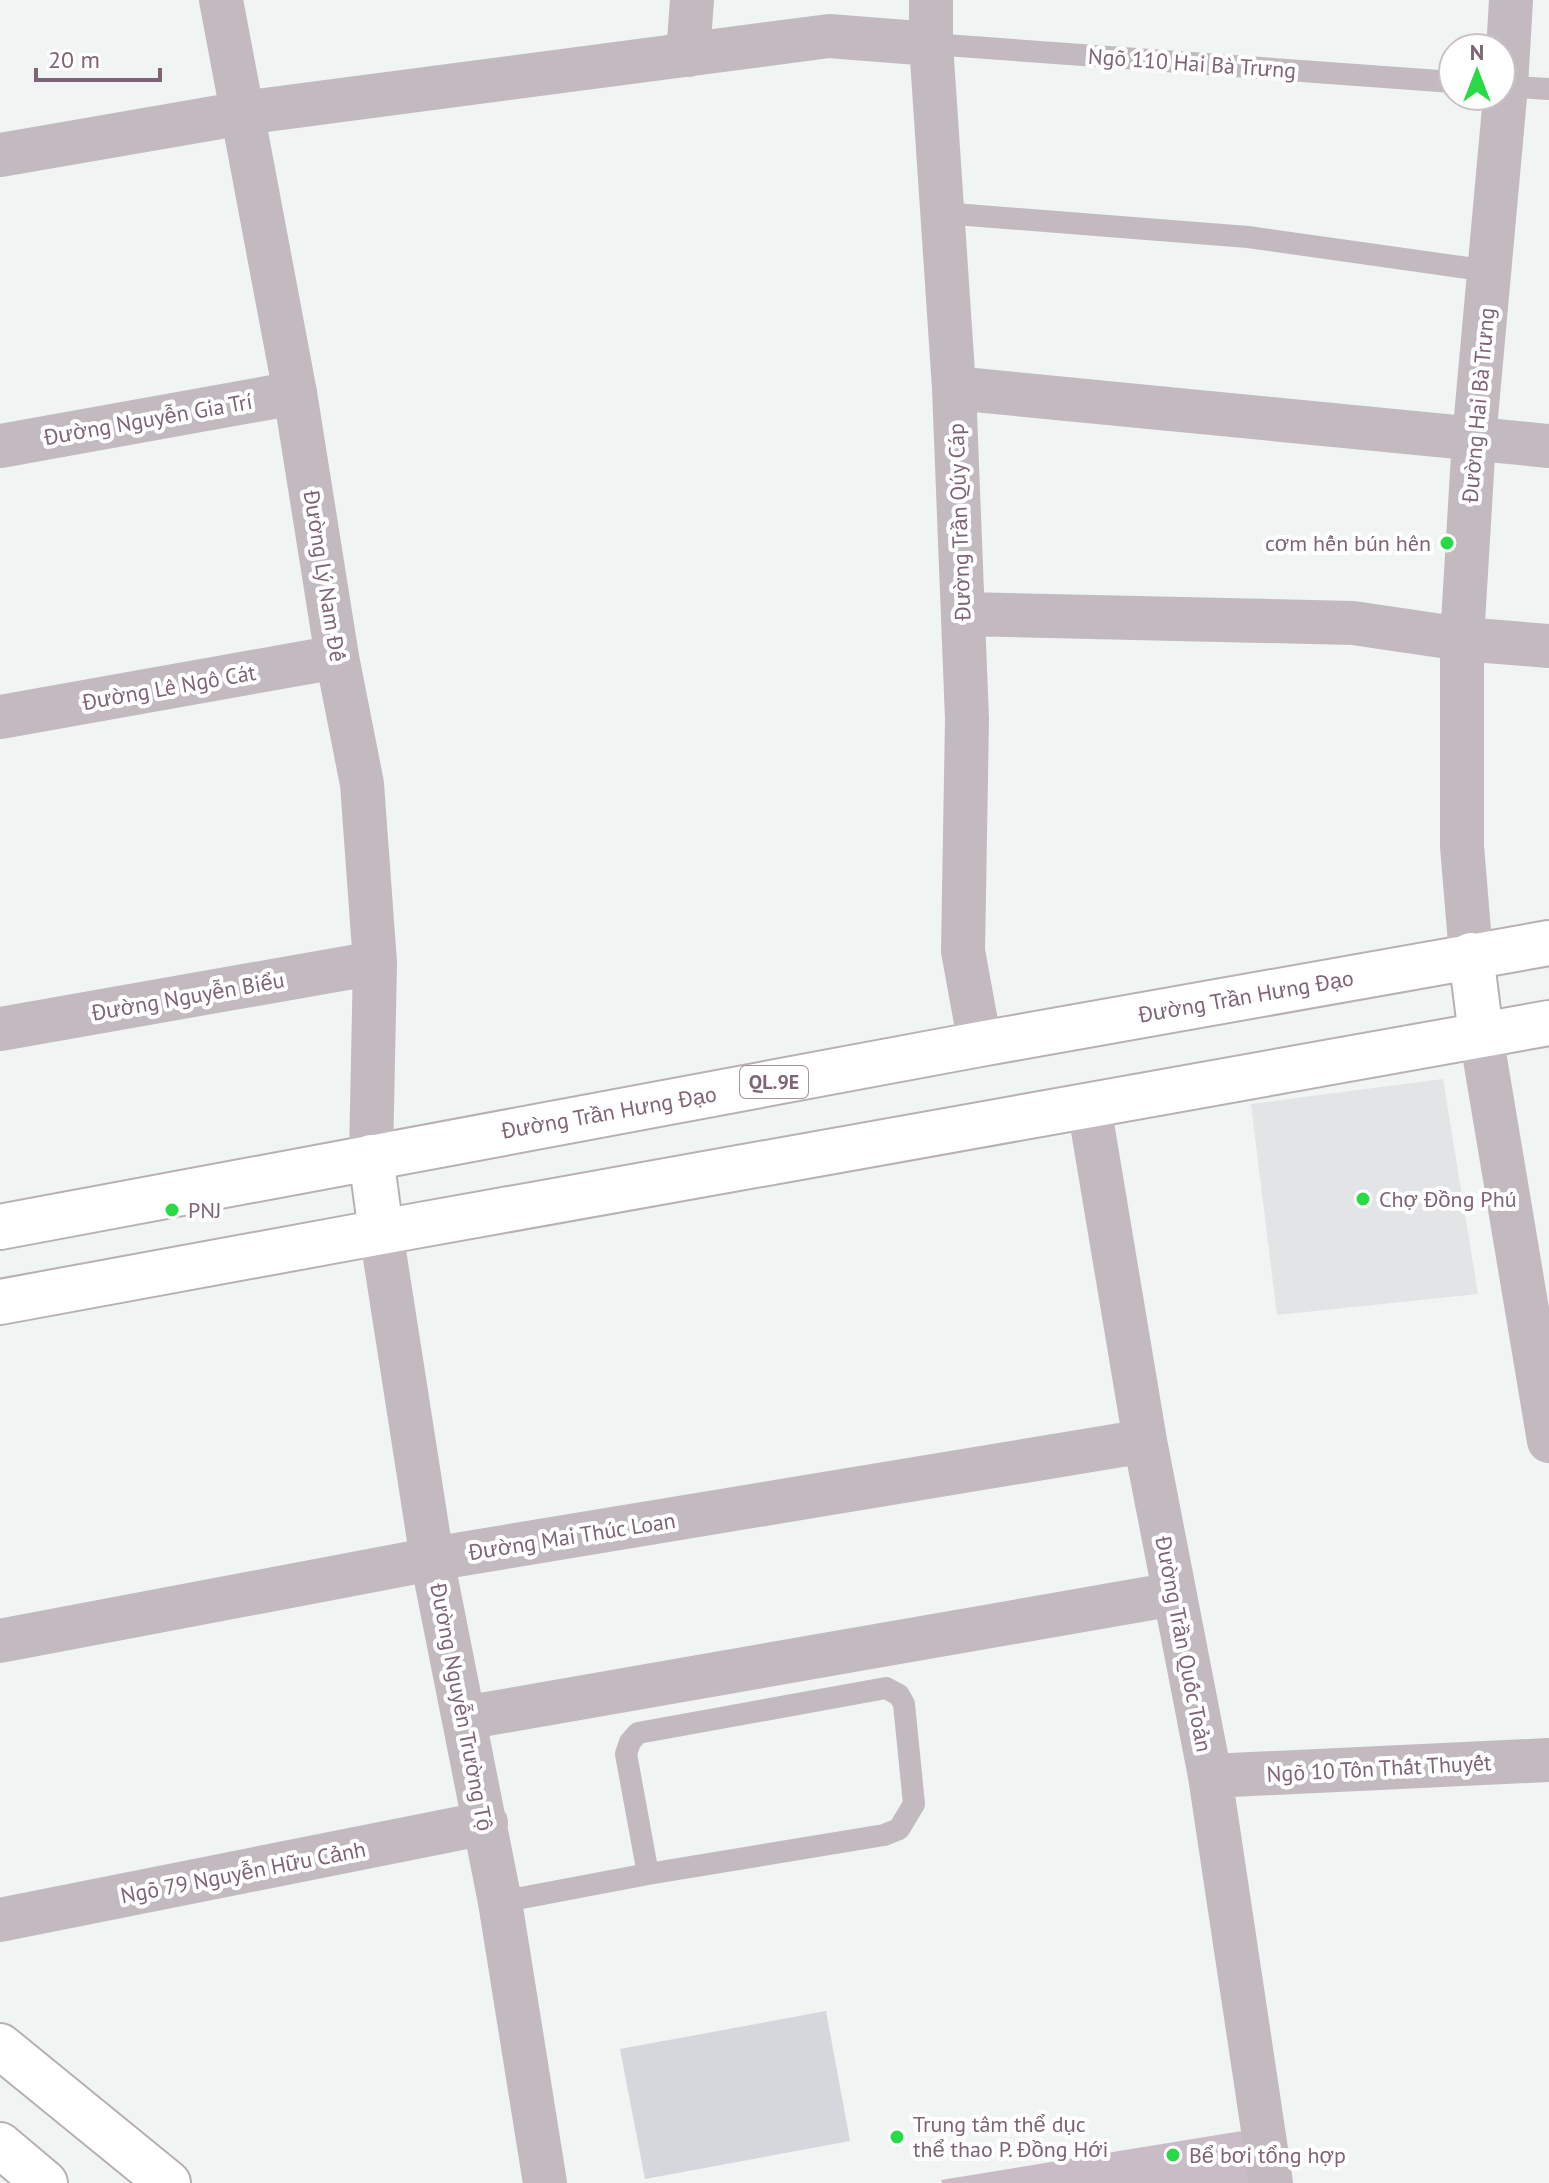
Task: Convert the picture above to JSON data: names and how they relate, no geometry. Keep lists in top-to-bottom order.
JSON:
{
  "streets": {
    "main road": ["Đường Trần Hưng Đạo", "QL.9E"],
    "street": [
      "Đường Hai Bà Trưng",
      "Đường Nguyễn Gia Trí",
      "Đường Trần Qúy Cáp",
      "Đường Lý Nam Đế",
      "Đường Lê Ngô Cát",
      "Đường Nguyễn Biểu",
      "Đường Mai Thúc Loan",
      "Đường Trần Quốc Toản",
      "Đường Nguyễn Trường Tộ",
      "Ngõ 10 Tôn Thất Thuyết",
      "Ngõ 79 Nguyễn Hữu Cảnh"
    ],
    "lane": ["Ngõ 110 Hai Bà Trưng"]
  },
  "crossings": [
    ["Ngõ 110 Hai Bà Trưng", "Đường Trần Qúy Cáp"],
    ["Đường Hai Bà Trưng", "Đường Trần Hưng Đạo"],
    ["Đường Nguyễn Gia Trí", "Đường Lý Nam Đế"],
    ["Đường Trần Qúy Cáp", "Đường Trần Hưng Đạo"],
    ["Đường Lý Nam Đế", "Đường Lê Ngô Cát"],
    ["Đường Lý Nam Đế", "Đường Nguyễn Biểu"],
    ["Đường Lý Nam Đế", "Đường Trần Hưng Đạo"],
    ["Đường Mai Thúc Loan", "Đường Trần Quốc Toản"],
    ["Đường Mai Thúc Loan", "Đường Nguyễn Trường Tộ"],
    ["Đường Trần Quốc Toản", "Ngõ 10 Tôn Thất Thuyết"],
    ["Đường Nguyễn Trường Tộ", "Ngõ 79 Nguyễn Hữu Cảnh"]
  ],
  "places": [
    "cơm hến bún hên",
    "Chợ Đồng Phú",
    "PNJ",
    "Trung tâm thể dục thể thao P. Đồng Hới",
    "Bể bơi tổng hợp"
  ],
  "scale_bar": "20 m",
  "north": "top"
}
